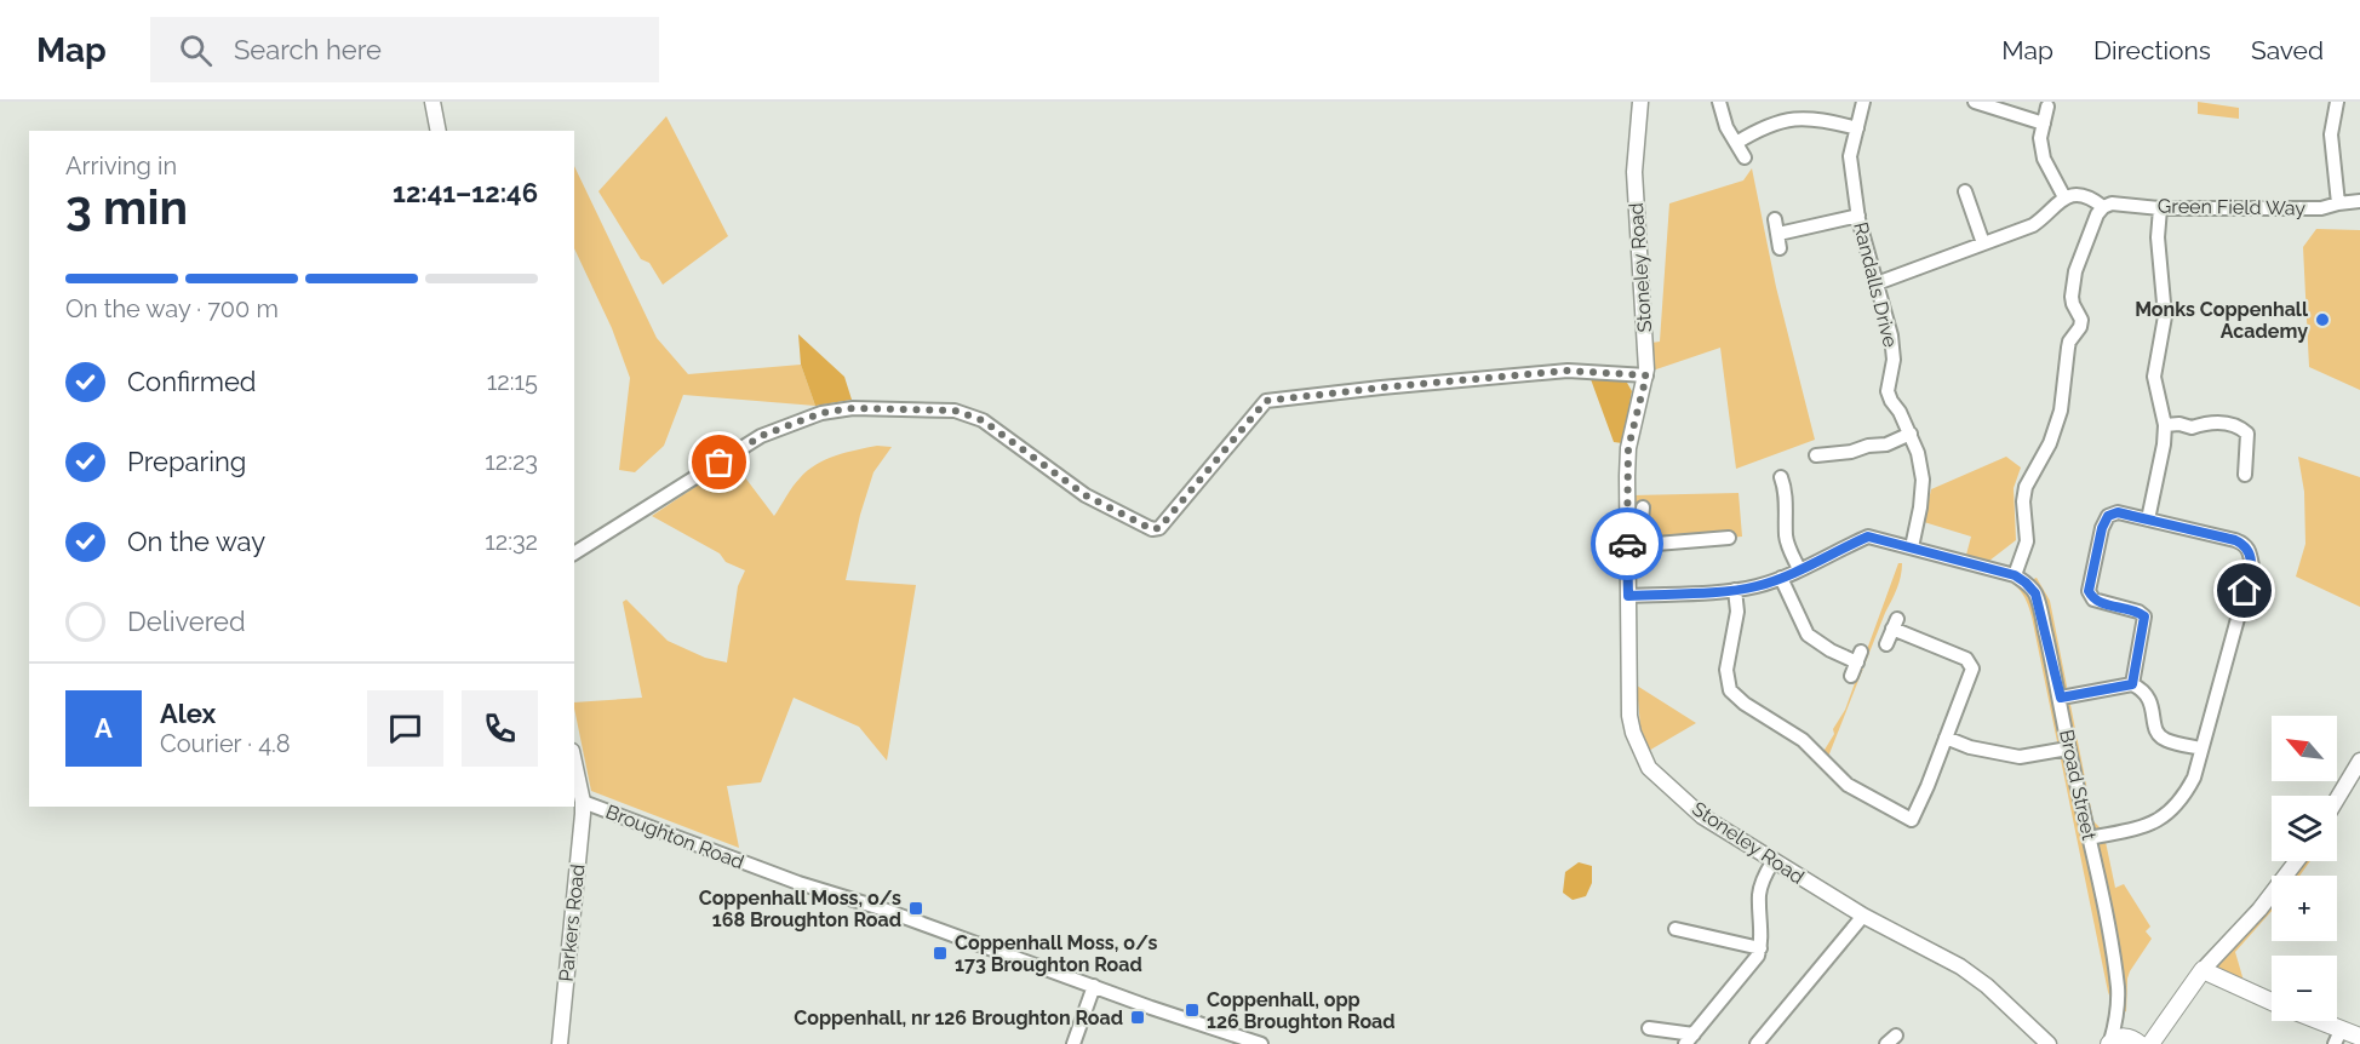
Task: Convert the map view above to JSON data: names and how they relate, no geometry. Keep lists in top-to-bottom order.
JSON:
{
  "streets": {
    "street": [
      "Green Field Way",
      "Stoneley Road",
      "Randalls Drive",
      "Broad Street",
      "Broughton Road",
      "Parkers Road"
    ]
  },
  "crossings": [
    ["Broughton Road", "Parkers Road"]
  ],
  "places": {
    "other": ["Monks Coppenhall Academy"],
    "transit": [
      "Coppenhall Moss, o/s 168 Broughton Road",
      "Coppenhall Moss, o/s 173 Broughton Road",
      "Coppenhall, opp 126 Broughton Road",
      "Coppenhall, nr 126 Broughton Road"
    ]
  },
  "north": "top left",
  "page": {
    "header": "Map",
    "search": "Search here",
    "nav": ["Map", "Directions", "Saved"],
    "heading": ["3 min", "Arriving in", "12:41–12:46"],
    "panel": ["Alex", "Courier · 4.8"],
    "bar": "On the way · 700 m",
    "list": [
      ["Confirmed", "12:15"],
      ["Preparing", "12:23"],
      ["On the way", "12:32"],
      "Delivered"
    ],
    "round": "A",
    "map_buttons": ["+", "−"]
  }
}
